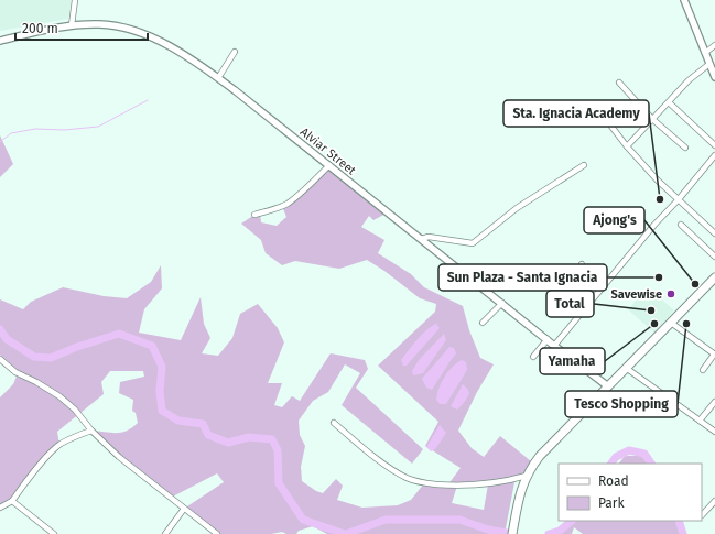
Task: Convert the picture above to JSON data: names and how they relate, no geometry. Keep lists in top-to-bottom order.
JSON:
{
  "streets": {
    "street": ["Alviar Street"]
  },
  "places": [
    "Sta. Ignacia Academy",
    "Sun Plaza - Santa Ignacia",
    "Ajong's",
    "Savewise",
    "Total",
    "Yamaha",
    "Tesco Shopping"
  ],
  "legend": ["Road", "Park"],
  "scale_bar": "200 m"
}
